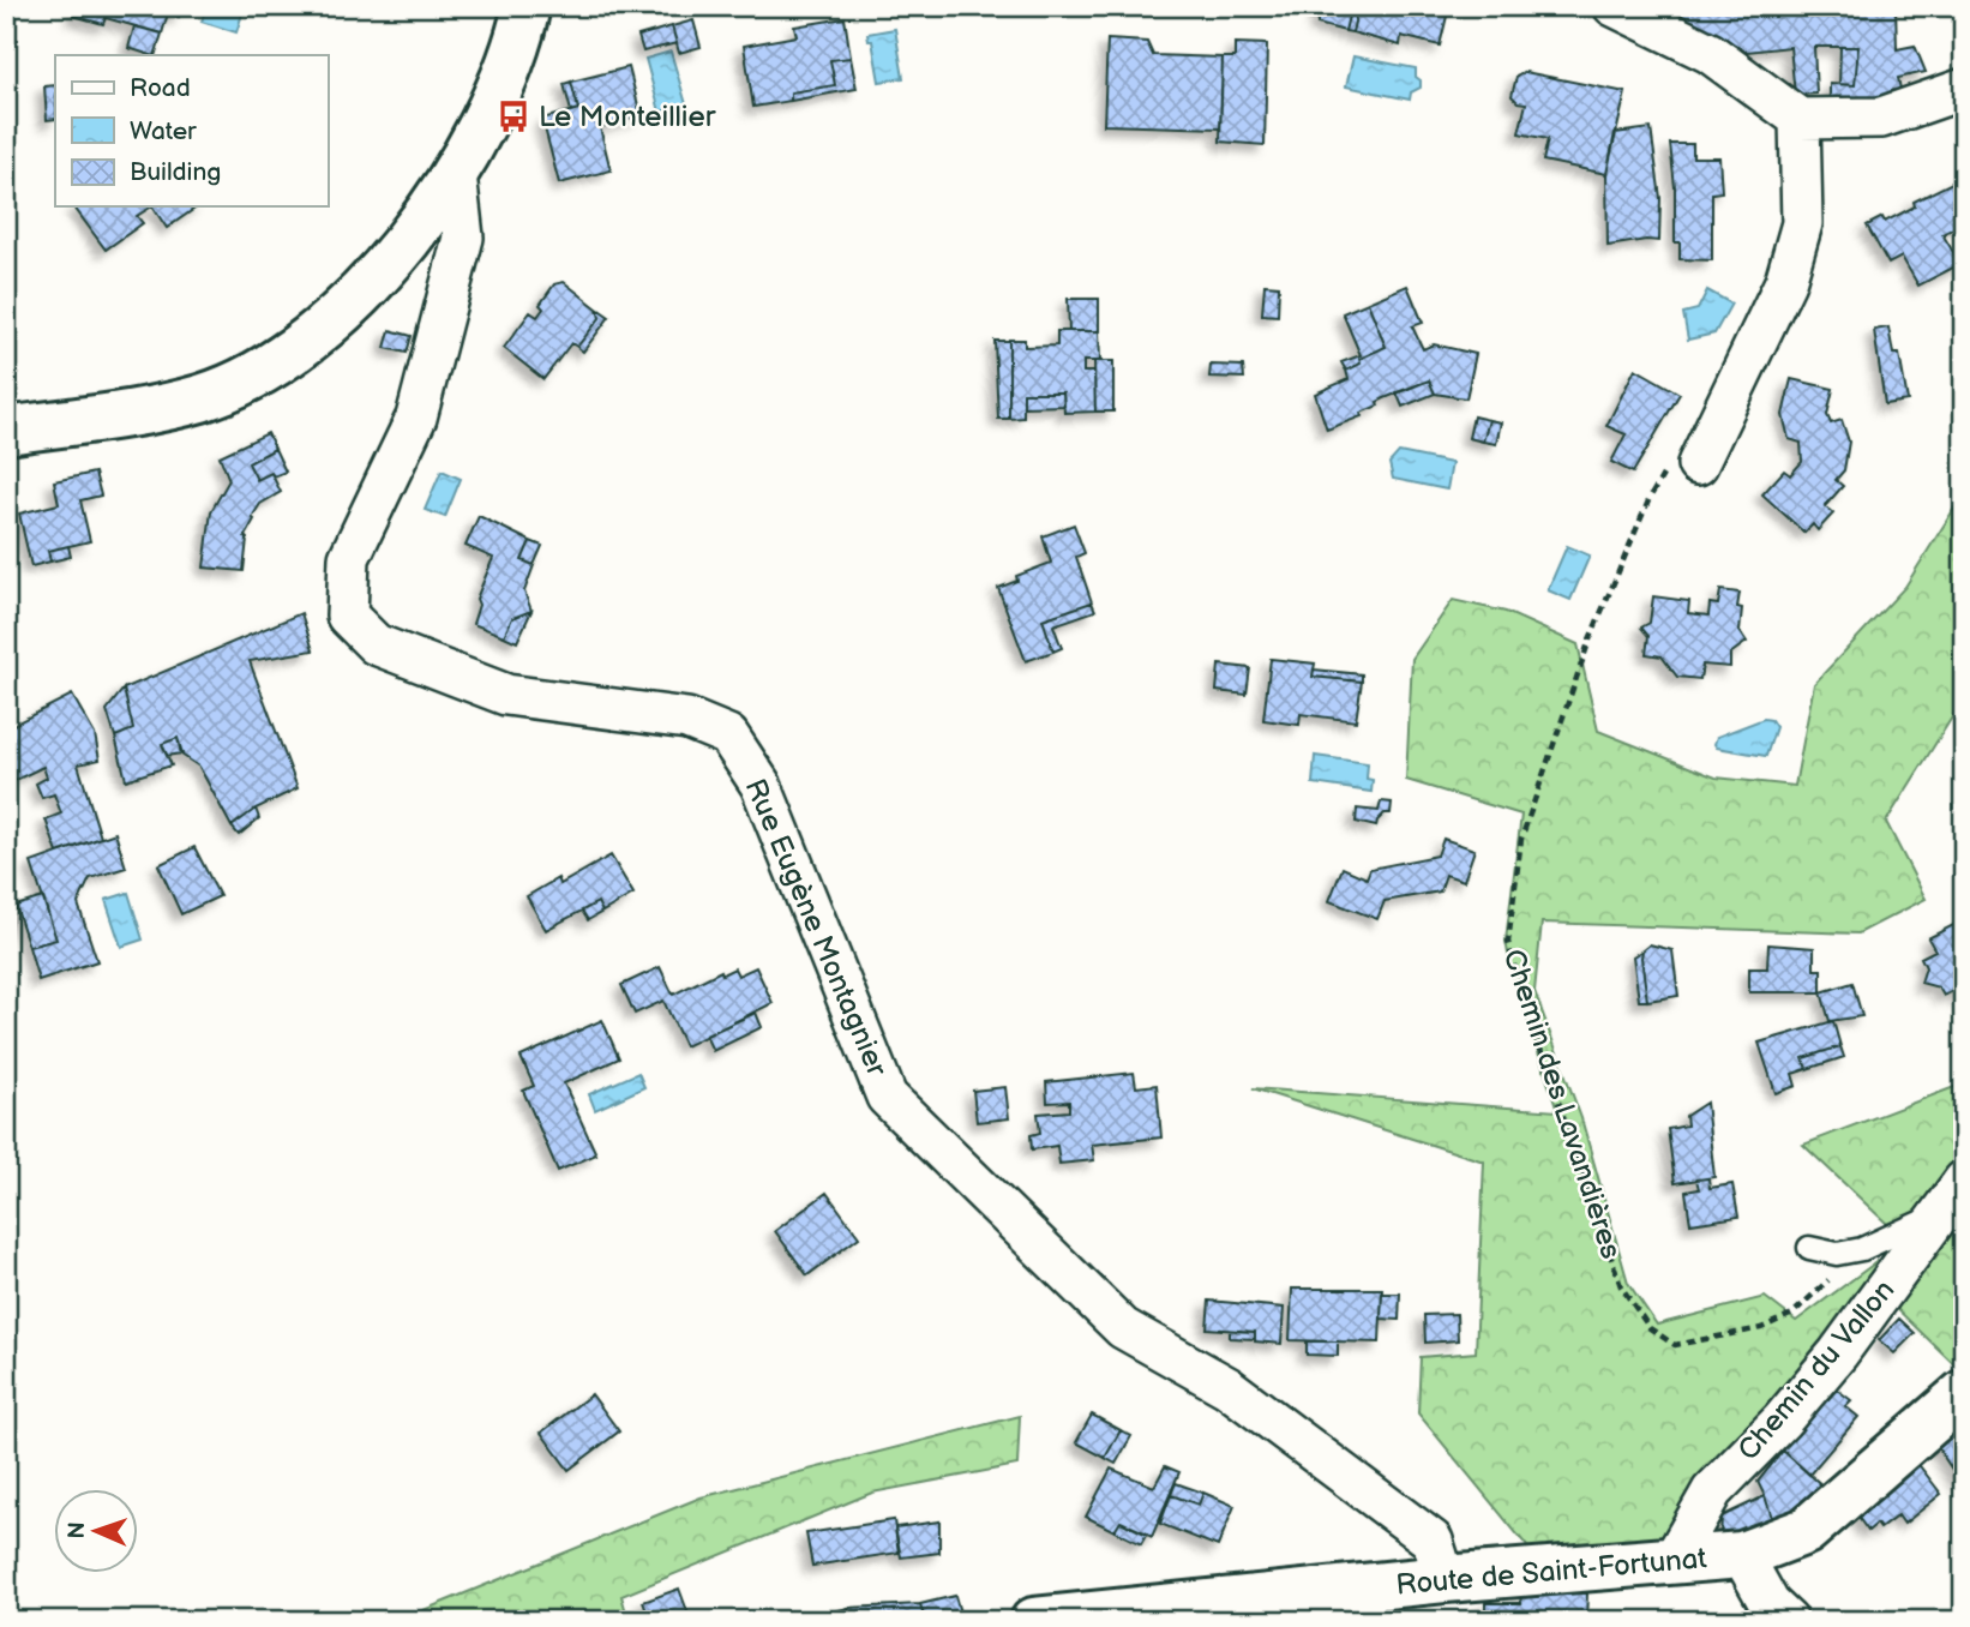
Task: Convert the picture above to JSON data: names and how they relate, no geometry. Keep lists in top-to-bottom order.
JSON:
{
  "streets": {
    "street": ["Rue Eugène Montagnier", "Chemin du Vallon", "Route de Saint-Fortunat"],
    "path": ["Chemin des Lavandières"]
  },
  "crossings": [
    ["Rue Eugène Montagnier", "Route de Saint-Fortunat"],
    ["Chemin du Vallon", "Route de Saint-Fortunat"]
  ],
  "places": {
    "bus stop": ["Le Monteillier"]
  },
  "legend": ["Road", "Water", "Building"],
  "north": "left"
}
